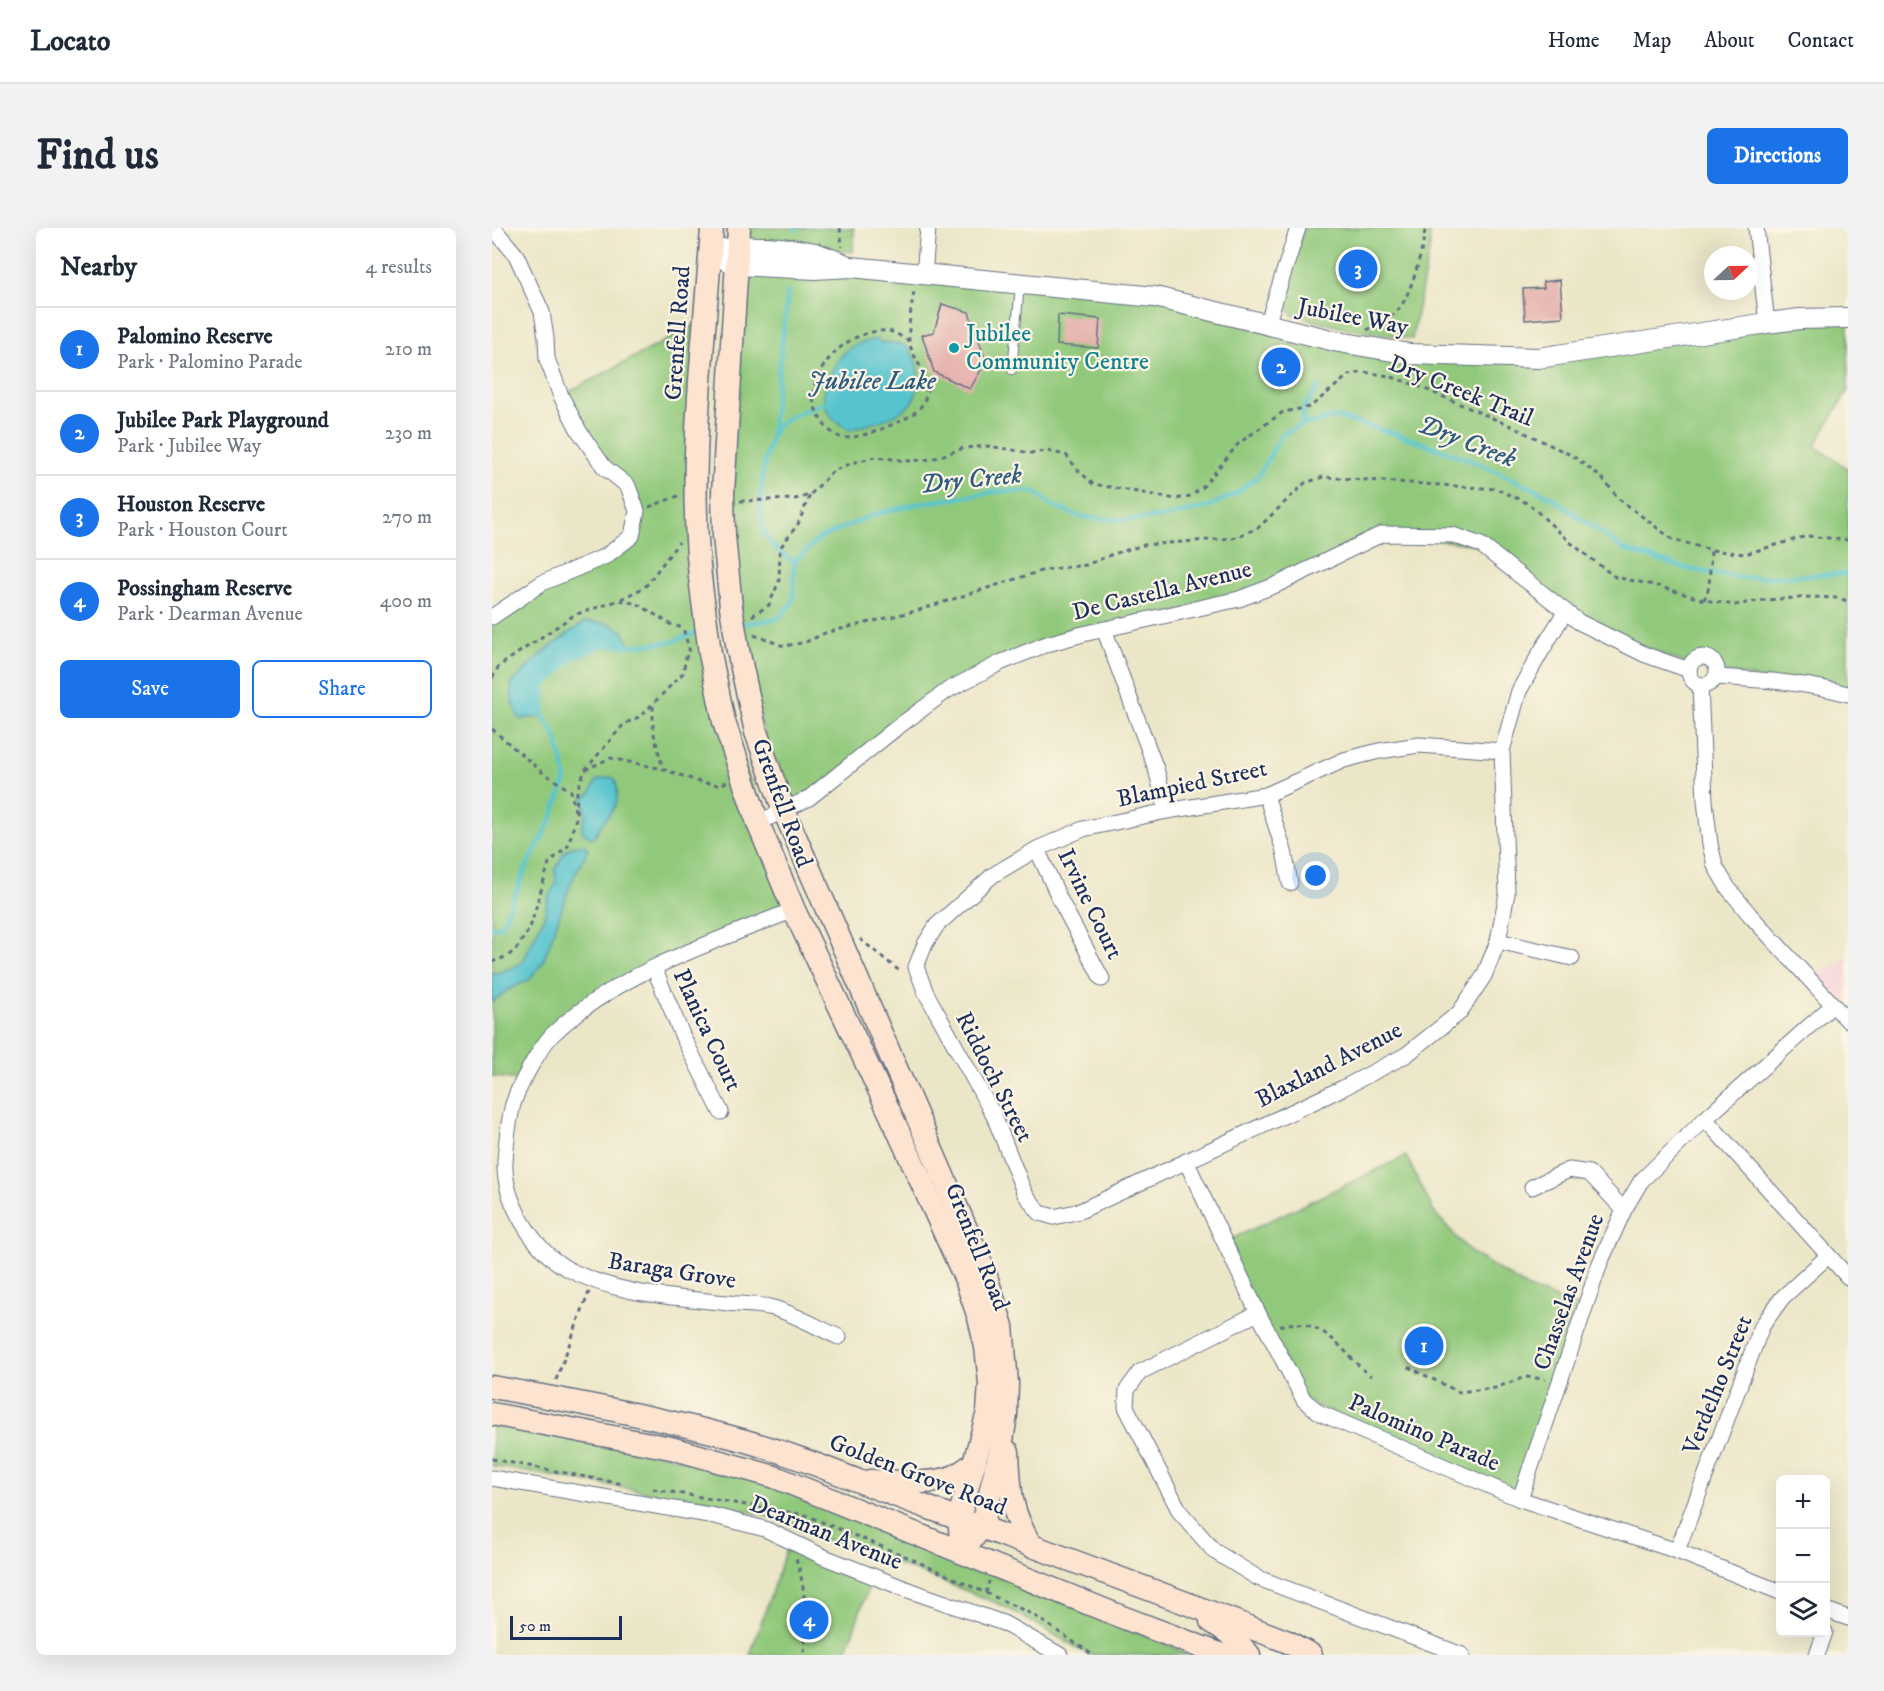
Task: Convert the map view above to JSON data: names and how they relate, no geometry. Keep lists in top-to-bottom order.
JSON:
{
  "streets": {
    "main road": ["Grenfell Road", "Golden Grove Road"],
    "street": [
      "Jubilee Way",
      "De Castella Avenue",
      "Blampied Street",
      "Irvine Court",
      "Planica Court",
      "Blaxland Avenue",
      "Riddoch Street",
      "Baraga Grove",
      "Chasselas Avenue",
      "Verdelho Street",
      "Palomino Parade",
      "Dearman Avenue"
    ],
    "path": ["Dry Creek Trail"]
  },
  "crossings": [
    ["Jubilee Way", "Grenfell Road"],
    ["Grenfell Road", "De Castella Avenue"],
    ["Grenfell Road", "Baraga Grove"],
    ["Grenfell Road", "Golden Grove Road"],
    ["De Castella Avenue", "Blaxland Avenue"],
    ["Blampied Street", "Irvine Court"],
    ["Blampied Street", "Blaxland Avenue"],
    ["Blampied Street", "Riddoch Street"],
    ["Planica Court", "Baraga Grove"],
    ["Blaxland Avenue", "Riddoch Street"],
    ["Blaxland Avenue", "Palomino Parade"],
    ["Chasselas Avenue", "Palomino Parade"],
    ["Verdelho Street", "Palomino Parade"]
  ],
  "water": ["Jubilee Lake", "Dry Creek"],
  "places": ["Jubilee Community Centre"],
  "scale_bar": "50 m",
  "north": "right",
  "page": {
    "header": "Locato",
    "nav": [
      "Home",
      "Map",
      "About",
      "Contact"
    ],
    "buttons": [
      "Directions",
      ["Save", "Share"]
    ],
    "title": "Find us",
    "heading": ["Nearby", "4 results"],
    "pins": [
      "3",
      "2",
      "1",
      "4"
    ],
    "list": [
      {
        "mark": "1",
        "name": "Palomino Reserve",
        "note": "Park · Palomino Parade",
        "value": "210 m"
      },
      {
        "mark": "2",
        "name": "Jubilee Park Playground",
        "note": "Park · Jubilee Way",
        "value": "230 m"
      },
      {
        "mark": "3",
        "name": "Houston Reserve",
        "note": "Park · Houston Court",
        "value": "270 m"
      },
      {
        "mark": "4",
        "name": "Possingham Reserve",
        "note": "Park · Dearman Avenue",
        "value": "400 m"
      }
    ],
    "map_buttons": ["+", "−"],
    "scale": "50 m"
  }
}
